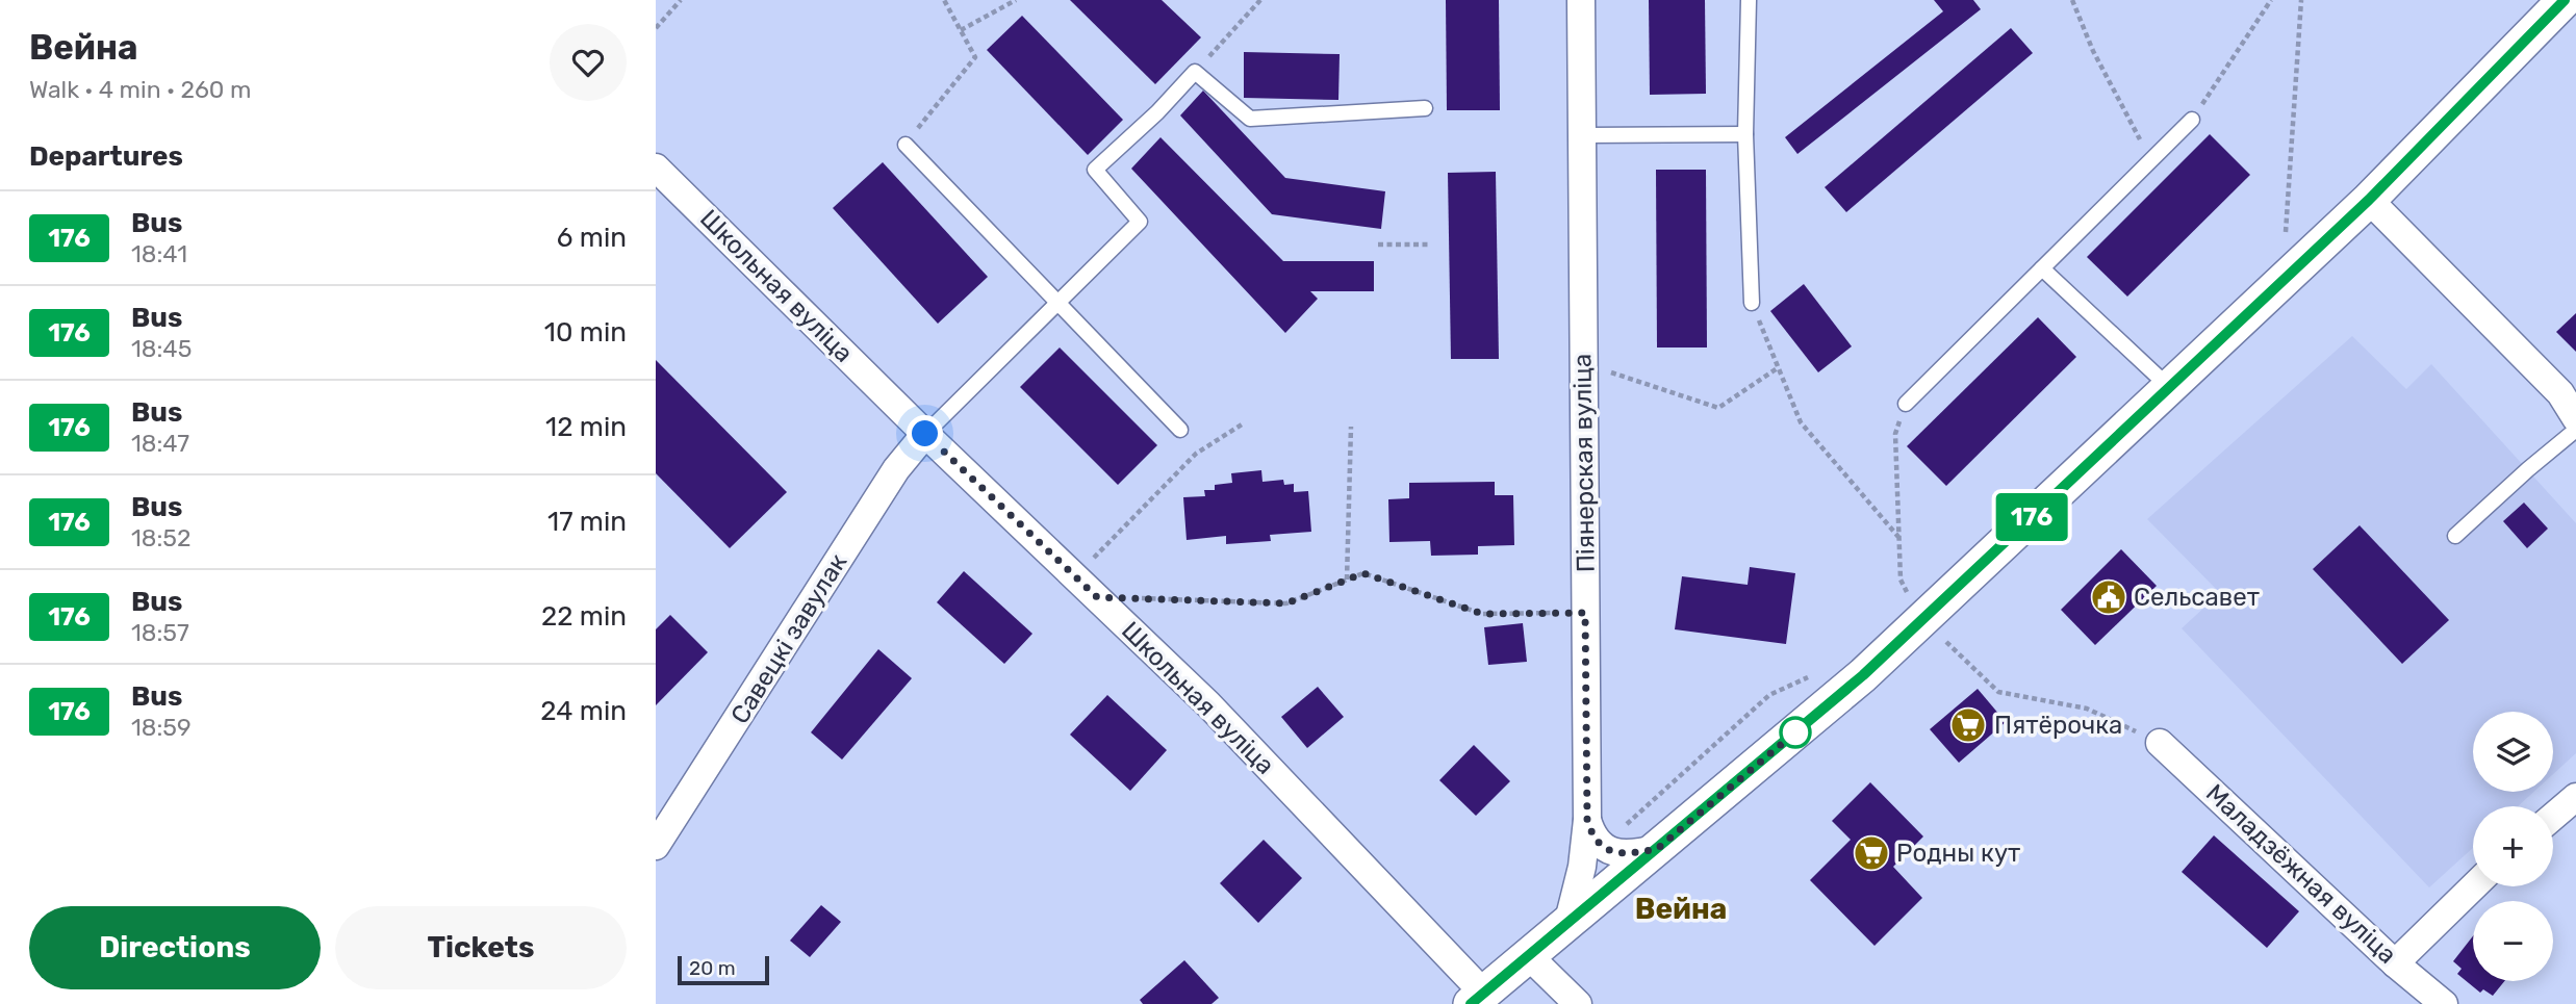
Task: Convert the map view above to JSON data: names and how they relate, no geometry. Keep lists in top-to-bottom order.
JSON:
{
  "streets": {
    "street": [
      "Школьная вуліца",
      "Піянерская вуліца",
      "Савецкі завулак",
      "Маладзёжная вуліца"
    ]
  },
  "crossings": [
    ["Школьная вуліца", "Савецкі завулак"]
  ],
  "districts": ["Вейна"],
  "places": {
    "public building": ["Сельсавет"],
    "supermarket": ["Пятёрочка", "Родны кут"]
  },
  "lines": ["bus line 176"],
  "scale_bar": "20 m",
  "page": {
    "heading": [
      ["Вейна", "Walk · 4 min · 260 m"],
      "Departures"
    ],
    "on_map": "176",
    "list": [
      {
        "mark": "176",
        "name": "Bus",
        "note": "18:41",
        "value": "6 min"
      },
      {
        "mark": "176",
        "name": "Bus",
        "note": "18:45",
        "value": "10 min"
      },
      {
        "mark": "176",
        "name": "Bus",
        "note": "18:47",
        "value": "12 min"
      },
      {
        "mark": "176",
        "name": "Bus",
        "note": "18:52",
        "value": "17 min"
      },
      {
        "mark": "176",
        "name": "Bus",
        "note": "18:57",
        "value": "22 min"
      },
      {
        "mark": "176",
        "name": "Bus",
        "note": "18:59",
        "value": "24 min"
      }
    ],
    "map_buttons": ["+", "−"],
    "buttons": ["Directions", "Tickets"],
    "scale": "20 m"
  }
}
